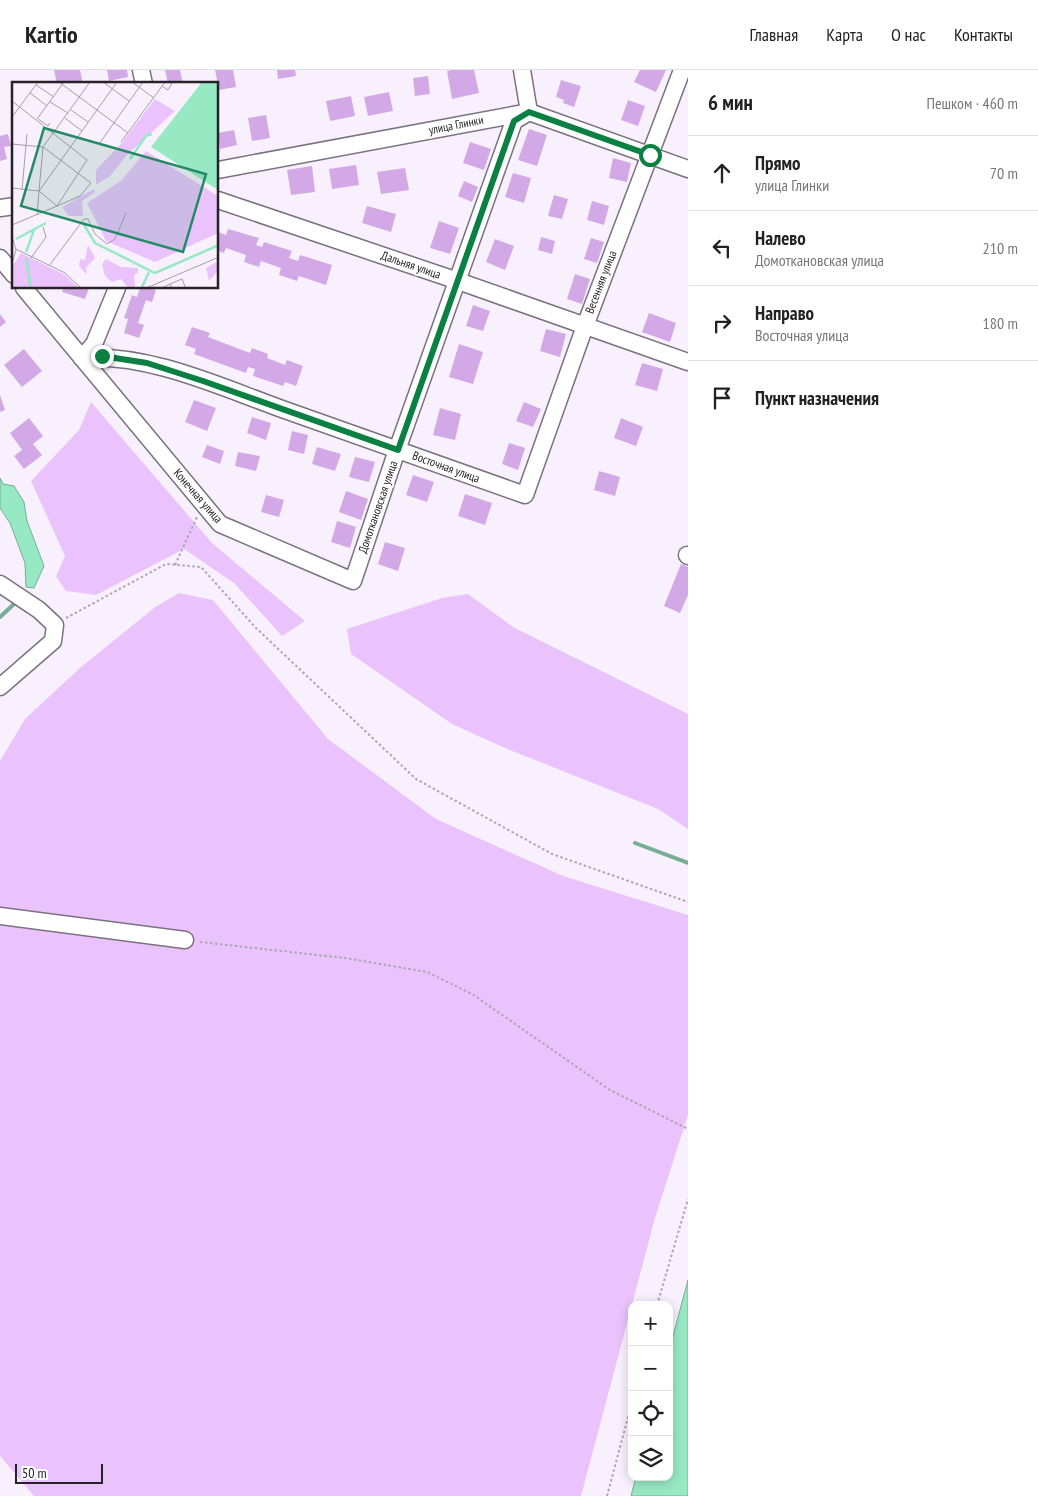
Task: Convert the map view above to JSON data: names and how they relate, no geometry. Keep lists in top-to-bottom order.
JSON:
{
  "streets": {
    "street": [
      "улица Глинки",
      "Дальняя улица",
      "Весенняя улица",
      "Восточная улица",
      "Конечная улица",
      "Домоткановская улица"
    ]
  },
  "crossings": [
    ["улица Глинки", "Домоткановская улица"],
    ["Дальняя улица", "Весенняя улица"],
    ["Дальняя улица", "Домоткановская улица"],
    ["Весенняя улица", "Восточная улица"],
    ["Восточная улица", "Конечная улица"],
    ["Восточная улица", "Домоткановская улица"],
    ["Конечная улица", "Домоткановская улица"]
  ],
  "scale_bar": "50 m",
  "page": {
    "header": "Kartio",
    "nav": [
      "Главная",
      "Карта",
      "О нас",
      "Контакты"
    ],
    "heading": ["6 мин", "Пешком · 460 m"],
    "list": [
      ["Прямо", "улица Глинки", "70 m"],
      ["Налево", "Домоткановская улица", "210 m"],
      ["Направо", "Восточная улица", "180 m"],
      "Пункт назначения"
    ],
    "map_buttons": ["+", "−"],
    "scale": "50 m"
  }
}
